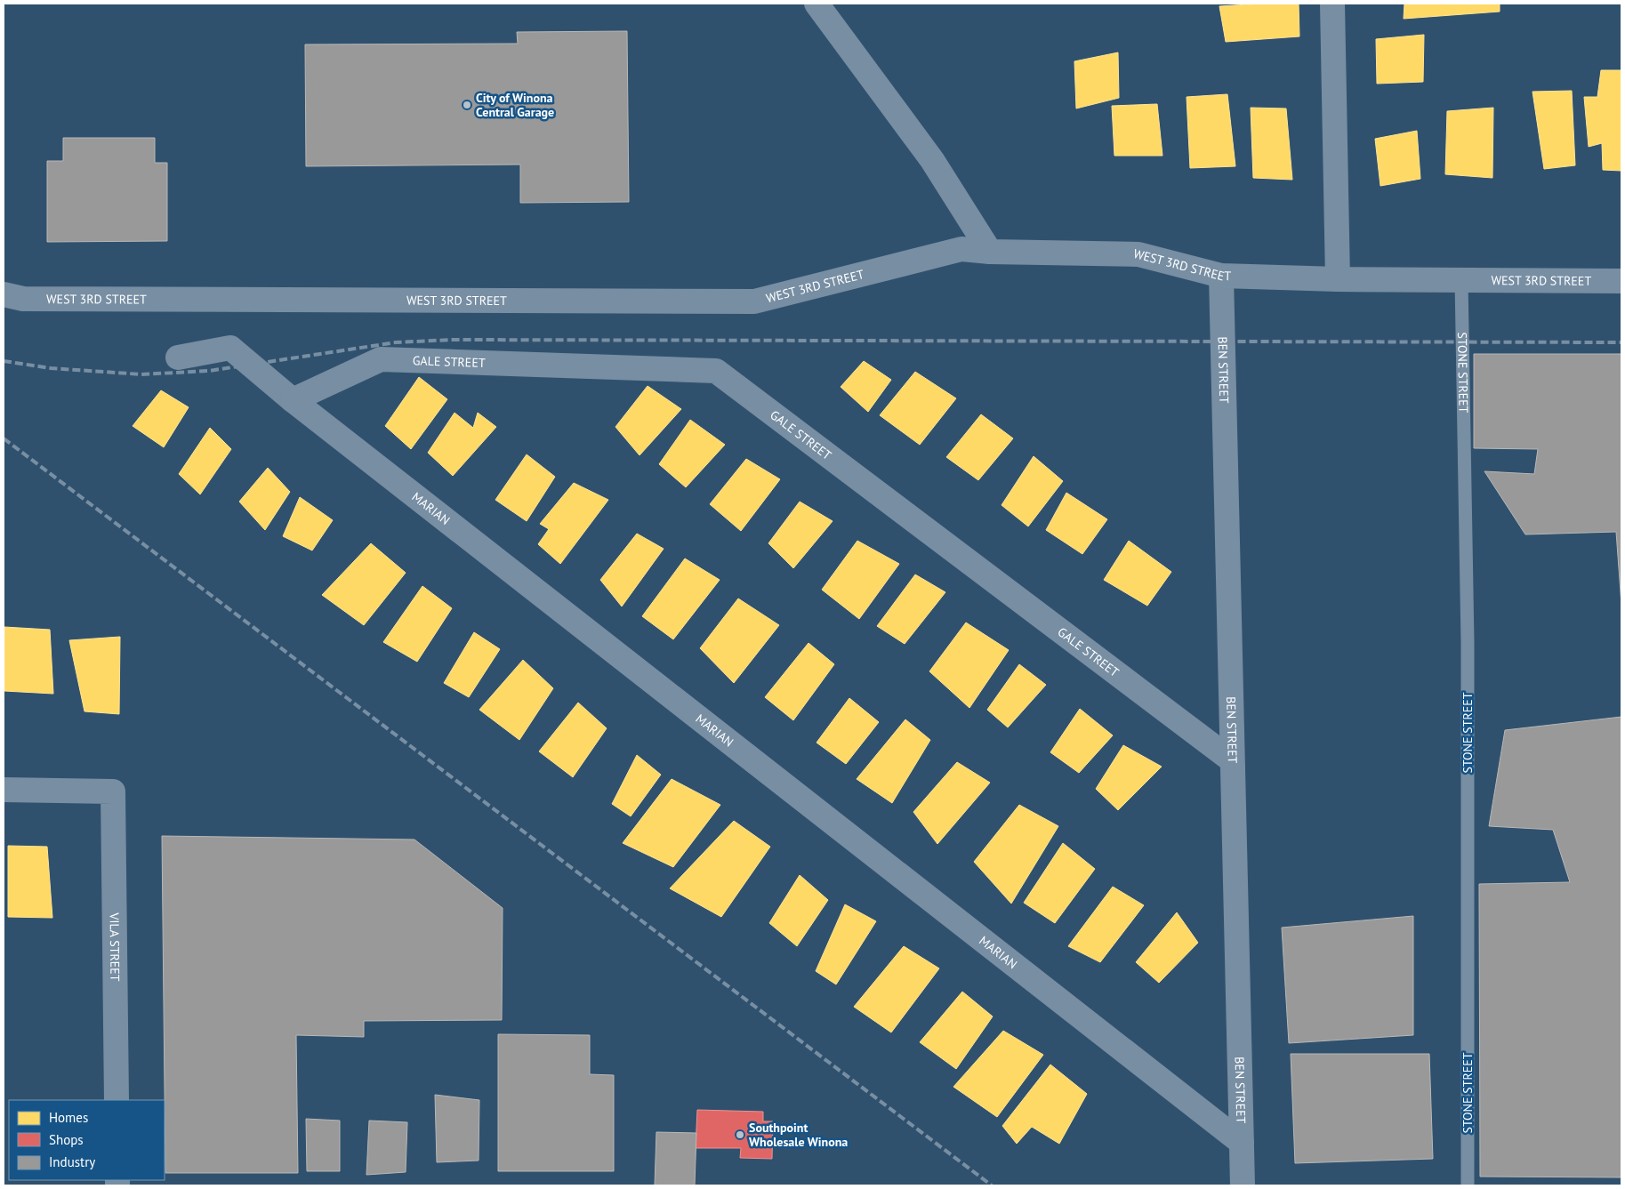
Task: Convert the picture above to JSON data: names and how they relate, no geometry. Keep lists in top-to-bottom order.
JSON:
{
  "streets": {
    "street": [
      "WEST 3RD STREET",
      "GALE STREET",
      "BEN STREET",
      "MARIAN",
      "VILA STREET"
    ],
    "lane": ["STONE STREET"]
  },
  "crossings": [
    ["WEST 3RD STREET", "BEN STREET"],
    ["WEST 3RD STREET", "STONE STREET"],
    ["GALE STREET", "BEN STREET"],
    ["GALE STREET", "MARIAN"],
    ["BEN STREET", "MARIAN"]
  ],
  "places": ["City of Winona Central Garage", "Southpoint Wholesale Winona"],
  "legend": ["Homes", "Shops", "Industry"]
}
